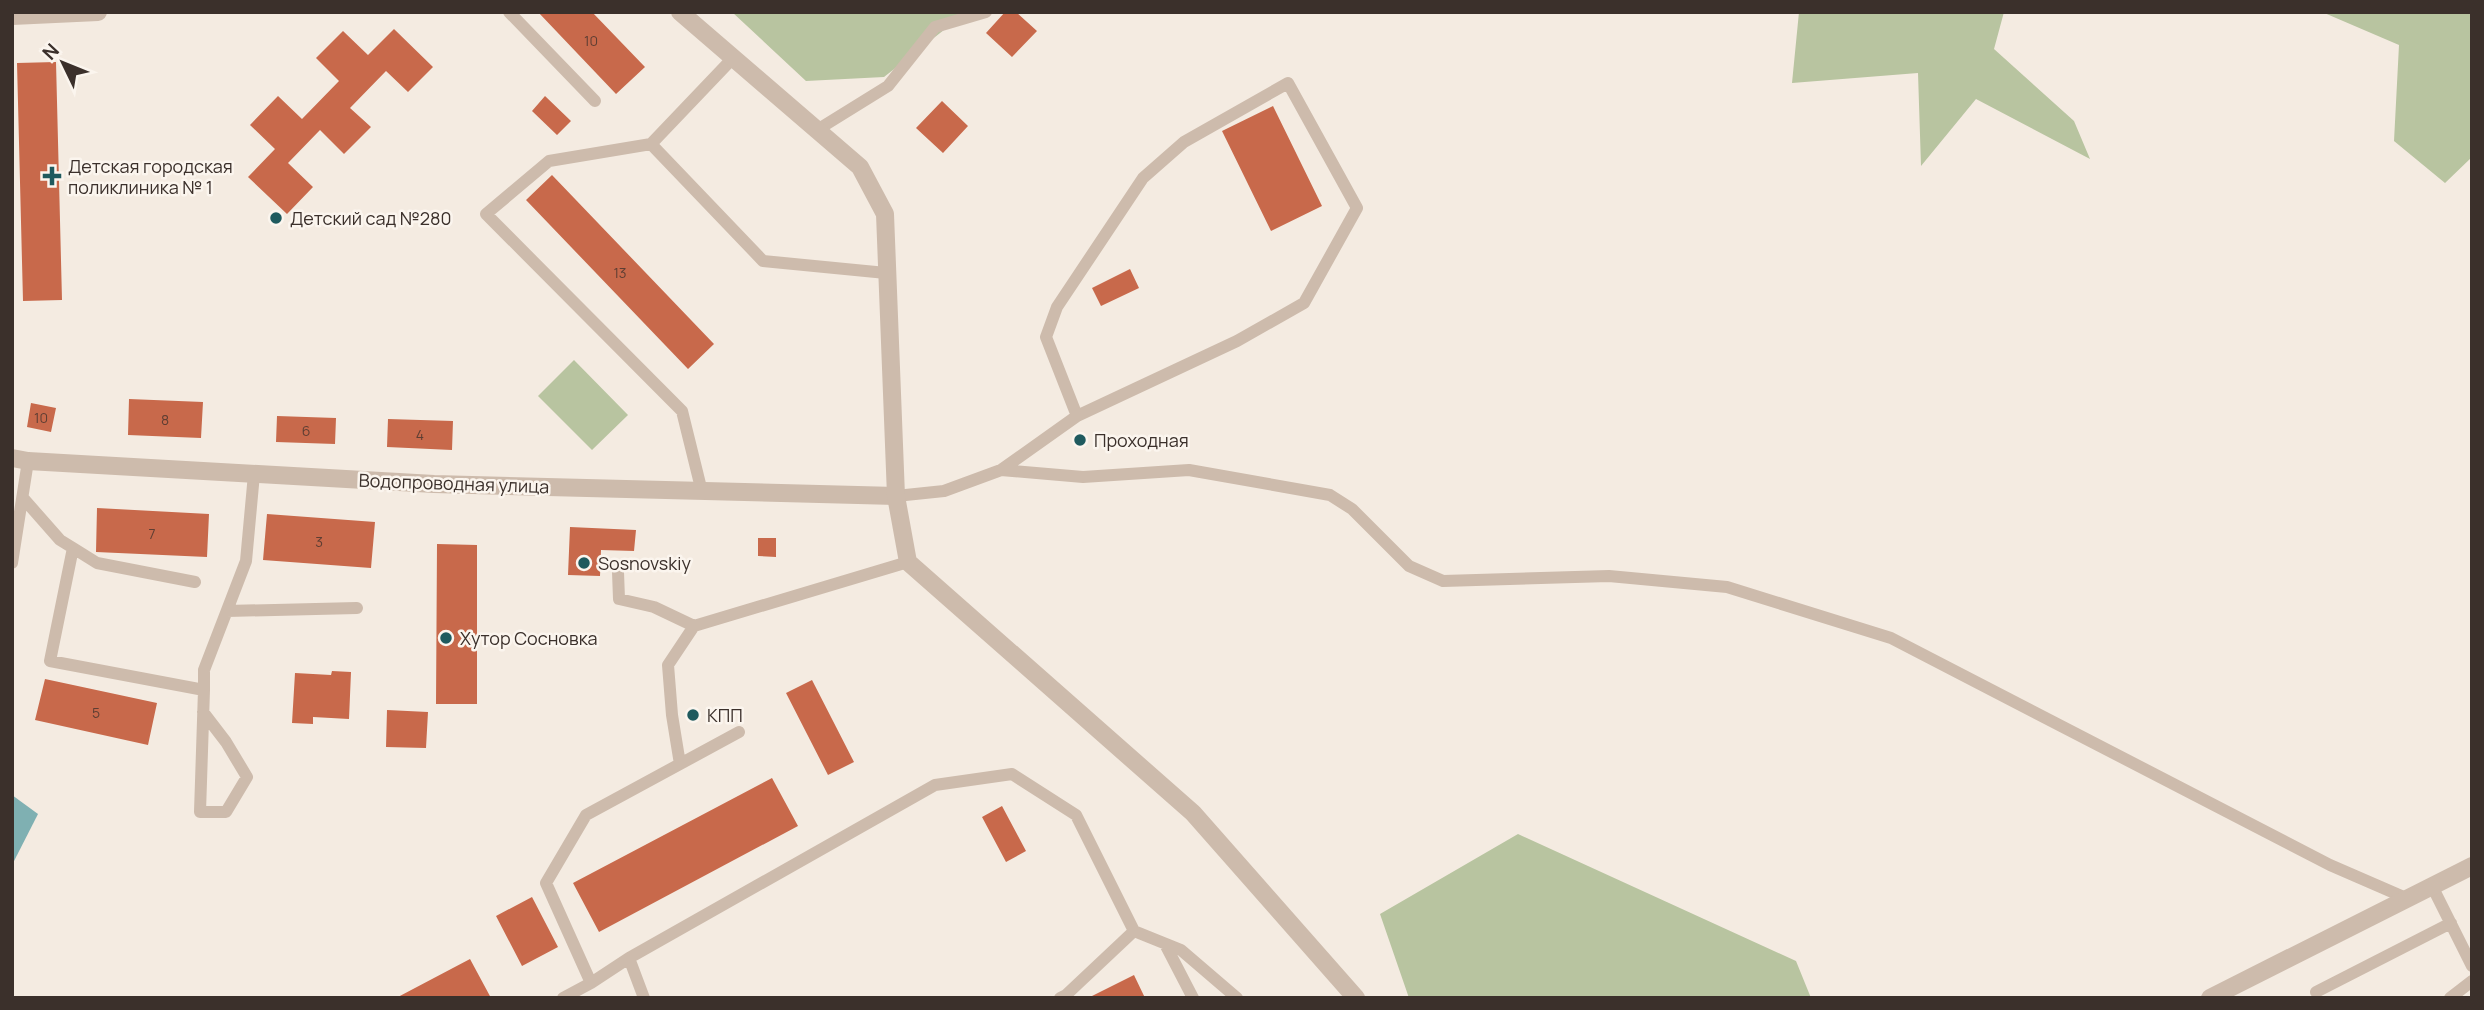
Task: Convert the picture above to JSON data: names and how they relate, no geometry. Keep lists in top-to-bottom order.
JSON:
{
  "streets": {
    "street": ["Водопроводная улица"]
  },
  "places": {
    "health": ["Детская городская поликлиника № 1"],
    "other": [
      "Детский сад №280",
      "Проходная",
      "Sosnovskiy",
      "Хутор Сосновка",
      "КПП"
    ]
  },
  "house_numbers": [
    "10",
    "13",
    "10",
    "8",
    "6",
    "4",
    "7",
    "3",
    "5"
  ],
  "north": "top left"
}
